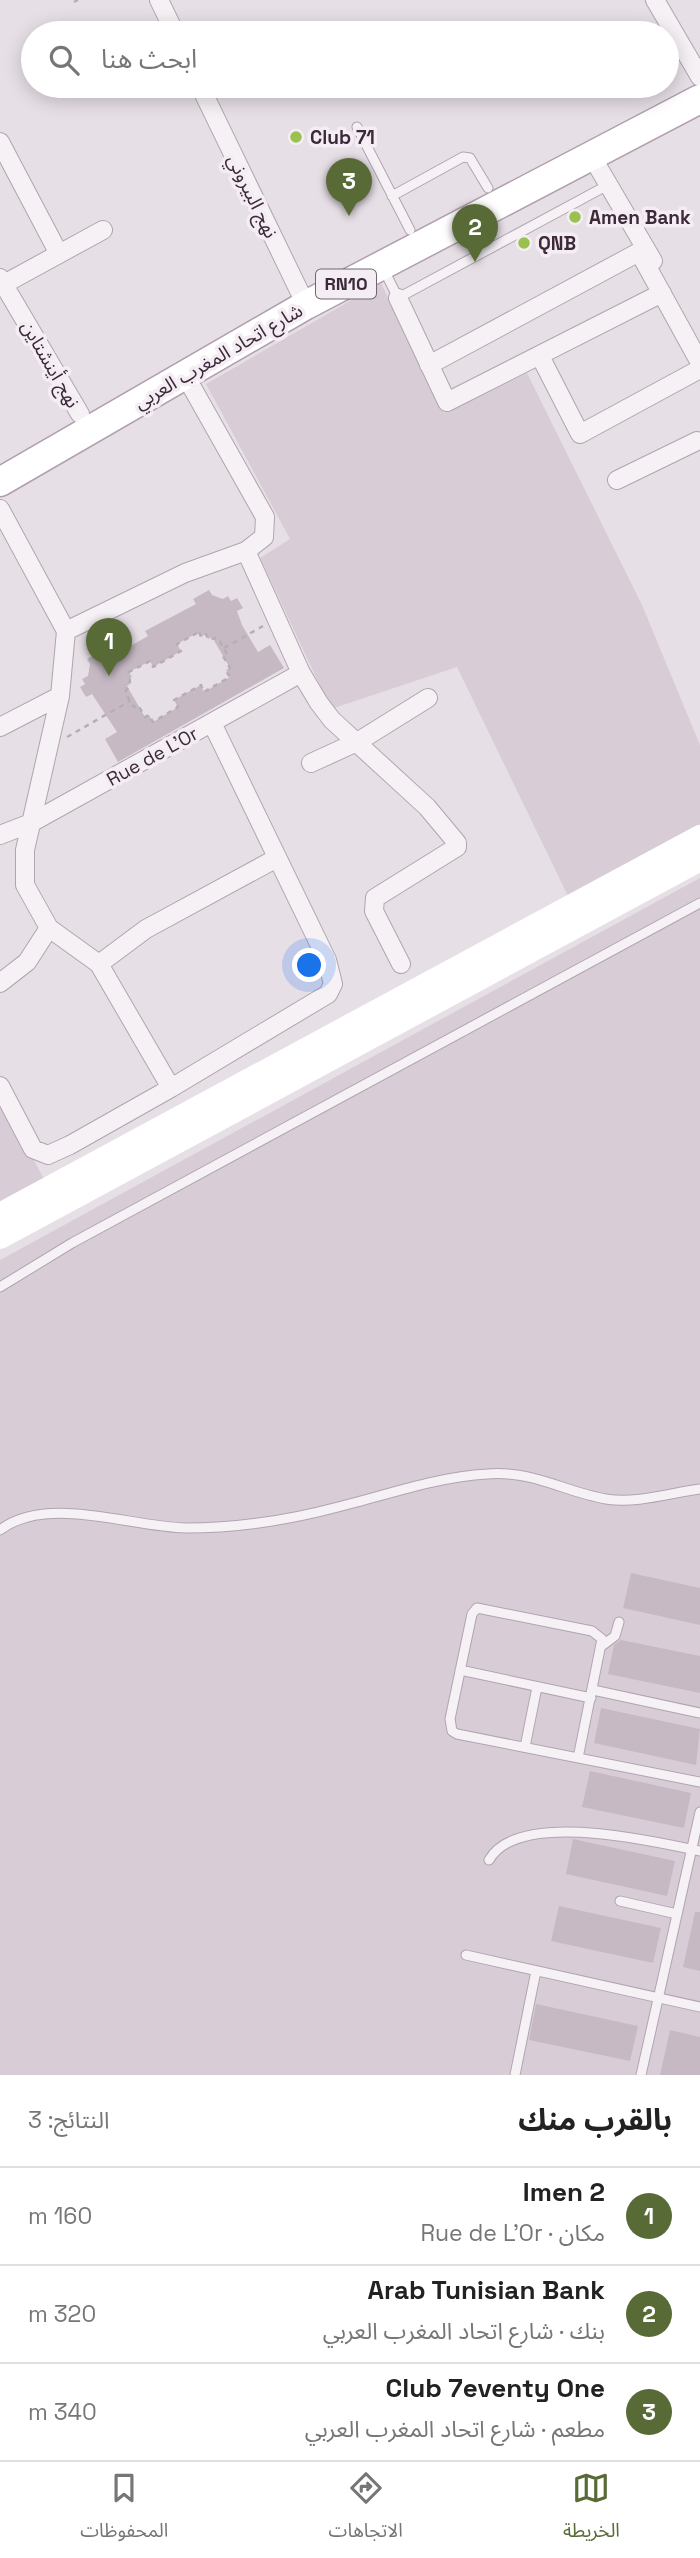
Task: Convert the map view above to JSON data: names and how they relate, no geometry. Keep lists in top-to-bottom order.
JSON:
{
  "streets": {
    "main road": ["RN10", "شارع اتحاد المغرب العربي"],
    "street": ["نهج البيروني", "نهج أينشتاين", "Rue de L'Or"]
  },
  "crossings": [
    ["نهج البيروني", "شارع اتحاد المغرب العربي"],
    ["شارع اتحاد المغرب العربي", "نهج أينشتاين"]
  ],
  "places": ["Club 71", "Amen Bank", "QNB"],
  "page": {
    "search": "ابحث هنا",
    "pins": ["3", "2", "1"],
    "heading": ["بالقرب منك", "النتائج: 3"],
    "list": [
      {
        "mark": "1",
        "name": "Imen 2",
        "note": "مكان · Rue de L'Or",
        "value": "160 m"
      },
      {
        "mark": "2",
        "name": "Arab Tunisian Bank",
        "note": "بنك · شارع اتحاد المغرب العربي",
        "value": "320 m"
      },
      {
        "mark": "3",
        "name": "Club 7eventy One",
        "note": "مطعم · شارع اتحاد المغرب العربي",
        "value": "340 m"
      }
    ],
    "nav": ["الخريطة", "الاتجاهات", "المحفوظات"]
  }
}
